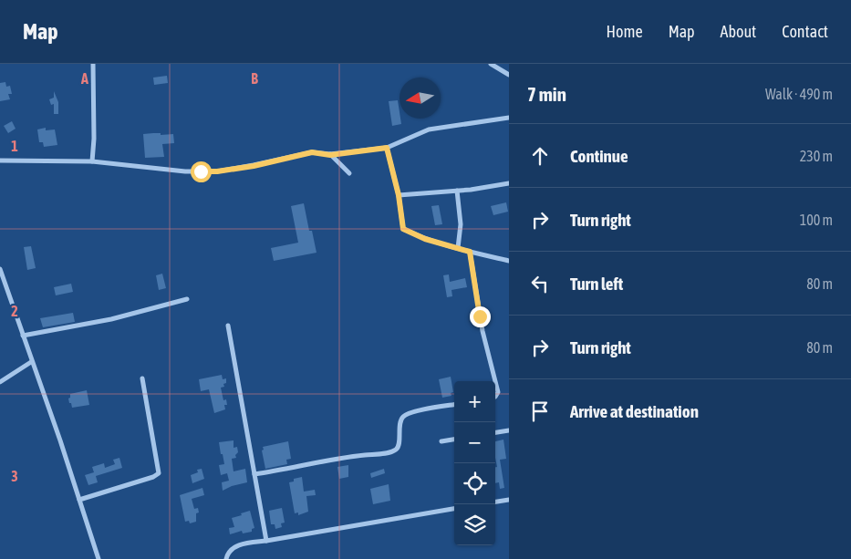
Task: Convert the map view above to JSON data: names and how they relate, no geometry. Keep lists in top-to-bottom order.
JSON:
{
  "north": "left",
  "page": {
    "header": "Map",
    "nav": [
      "Home",
      "Map",
      "About",
      "Contact"
    ],
    "heading": ["7 min", "Walk · 490 m"],
    "list": [
      ["Continue", "230 m"],
      ["Turn right", "100 m"],
      ["Turn left", "80 m"],
      ["Turn right", "80 m"],
      "Arrive at destination"
    ],
    "map_buttons": ["+", "−"]
  },
  "grid": {
    "columns": ["A", "B"],
    "rows": ["1", "2", "3"]
  }
}
